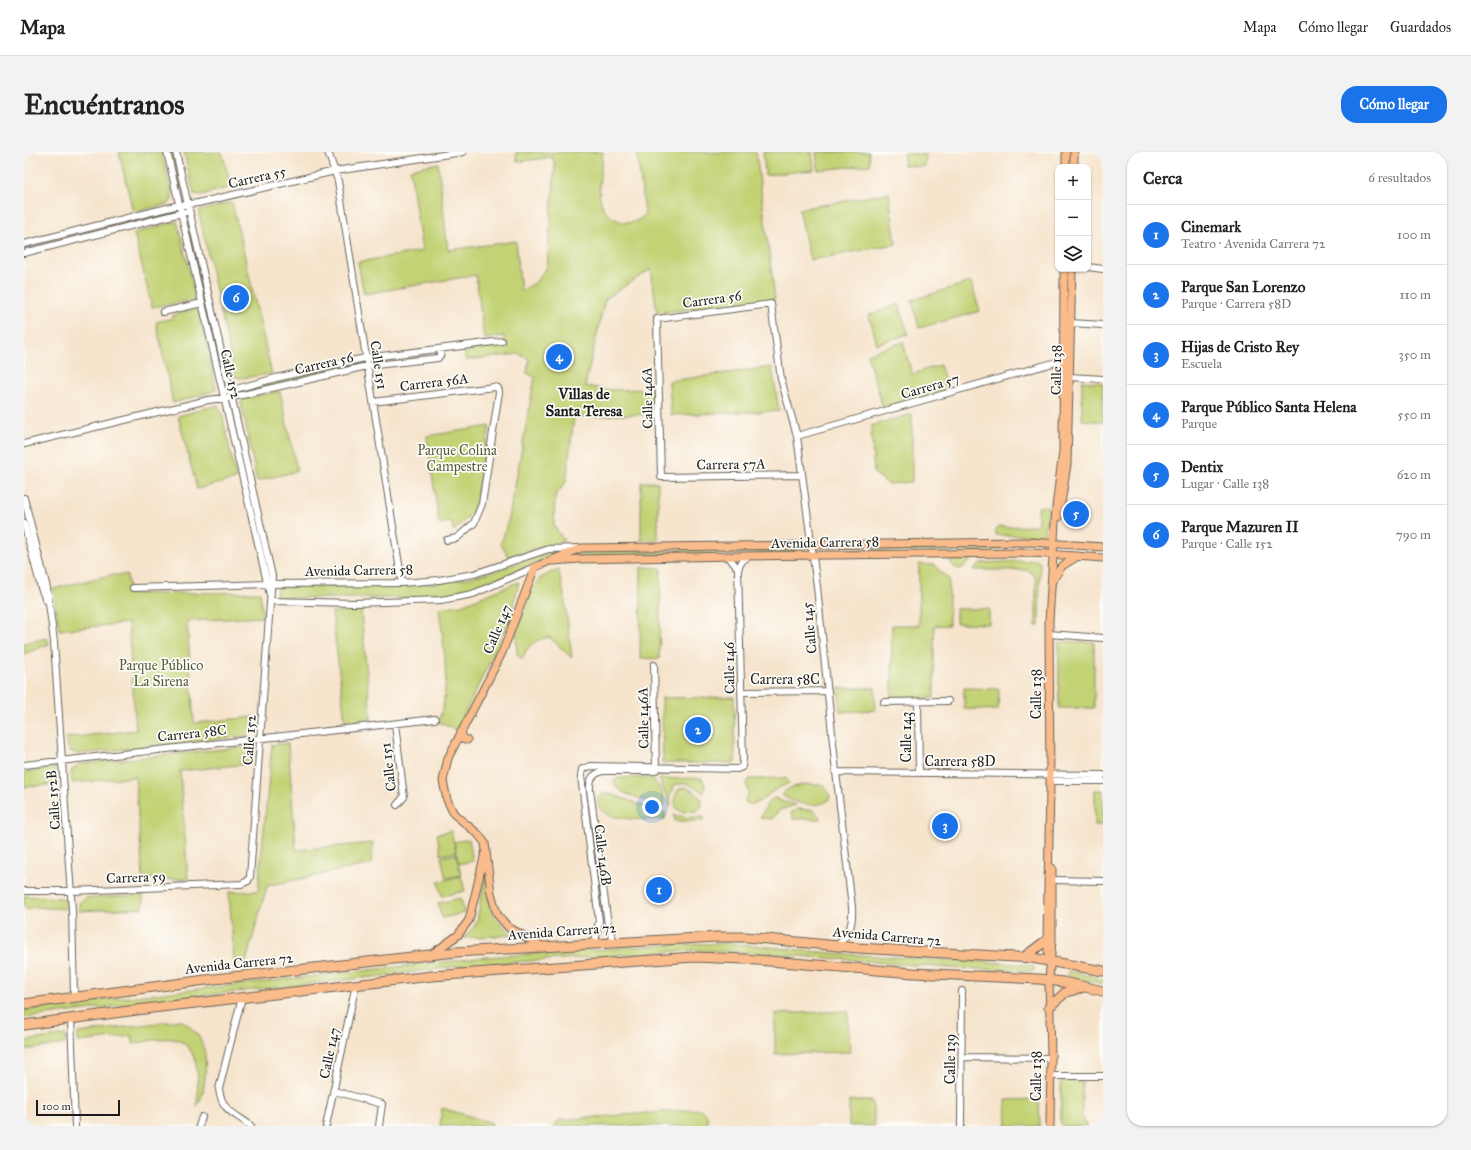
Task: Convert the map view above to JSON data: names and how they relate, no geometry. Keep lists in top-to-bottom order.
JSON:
{
  "streets": {
    "highway": ["Avenida Carrera 72"],
    "main road": ["Calle 138", "Avenida Carrera 58", "Calle 147"],
    "street": [
      "Carrera 55",
      "Carrera 56",
      "Calle 151",
      "Calle 152",
      "Carrera 56A",
      "Carrera 57",
      "Calle 146A",
      "Carrera 57A",
      "Calle 145",
      "Calle 146",
      "Carrera 58C",
      "Calle 143",
      "Carrera 58D",
      "Calle 152B",
      "Calle 146B",
      "Carrera 59",
      "Calle 139"
    ]
  },
  "crossings": [
    ["Carrera 55", "Calle 151"],
    ["Carrera 55", "Calle 152"],
    ["Carrera 56", "Calle 151"],
    ["Carrera 56", "Calle 152"],
    ["Carrera 56", "Calle 146A"],
    ["Carrera 56", "Calle 145"],
    ["Calle 151", "Carrera 56A"],
    ["Calle 151", "Avenida Carrera 58"],
    ["Calle 151", "Carrera 58C"],
    ["Calle 138", "Carrera 57"],
    ["Calle 138", "Avenida Carrera 58"],
    ["Calle 138", "Carrera 58D"],
    ["Calle 138", "Avenida Carrera 72"],
    ["Calle 152", "Avenida Carrera 58"],
    ["Calle 152", "Carrera 58C"],
    ["Calle 152", "Carrera 59"],
    ["Carrera 57", "Calle 145"],
    ["Calle 146A", "Carrera 57A"],
    ["Calle 146A", "Calle 146"],
    ["Calle 146A", "Calle 146B"],
    ["Carrera 57A", "Calle 145"],
    ["Avenida Carrera 58", "Calle 145"],
    ["Avenida Carrera 58", "Calle 147"],
    ["Calle 145", "Carrera 58C"],
    ["Calle 145", "Carrera 58D"],
    ["Calle 145", "Avenida Carrera 72"],
    ["Calle 147", "Avenida Carrera 72"],
    ["Calle 146", "Carrera 58C"],
    ["Calle 146", "Calle 146B"],
    ["Carrera 58C", "Calle 152B"],
    ["Calle 143", "Carrera 58D"],
    ["Calle 152B", "Carrera 59"],
    ["Calle 152B", "Avenida Carrera 72"],
    ["Calle 146B", "Avenida Carrera 72"]
  ],
  "districts": ["Villas de Santa Teresa"],
  "parks": ["Parque Colina Campestre", "Parque Público La Sirena"],
  "scale_bar": "100 m",
  "page": {
    "header": "Mapa",
    "nav": ["Mapa", "Cómo llegar", "Guardados"],
    "buttons": "Cómo llegar",
    "title": "Encuéntranos",
    "heading": ["Cerca", "6 resultados"],
    "map_buttons": ["+", "−"],
    "list": [
      {
        "mark": "1",
        "name": "Cinemark",
        "note": "Teatro · Avenida Carrera 72",
        "value": "100 m"
      },
      {
        "mark": "2",
        "name": "Parque San Lorenzo",
        "note": "Parque · Carrera 58D",
        "value": "110 m"
      },
      {
        "mark": "3",
        "name": "Hijas de Cristo Rey",
        "note": "Escuela",
        "value": "350 m"
      },
      {
        "mark": "4",
        "name": "Parque Público Santa Helena",
        "note": "Parque",
        "value": "550 m"
      },
      {
        "mark": "5",
        "name": "Dentix",
        "note": "Lugar · Calle 138",
        "value": "620 m"
      },
      {
        "mark": "6",
        "name": "Parque Mazuren II",
        "note": "Parque · Calle 152",
        "value": "790 m"
      }
    ],
    "pins": [
      "6",
      "4",
      "5",
      "2",
      "3",
      "1"
    ],
    "scale": "100 m"
  }
}
